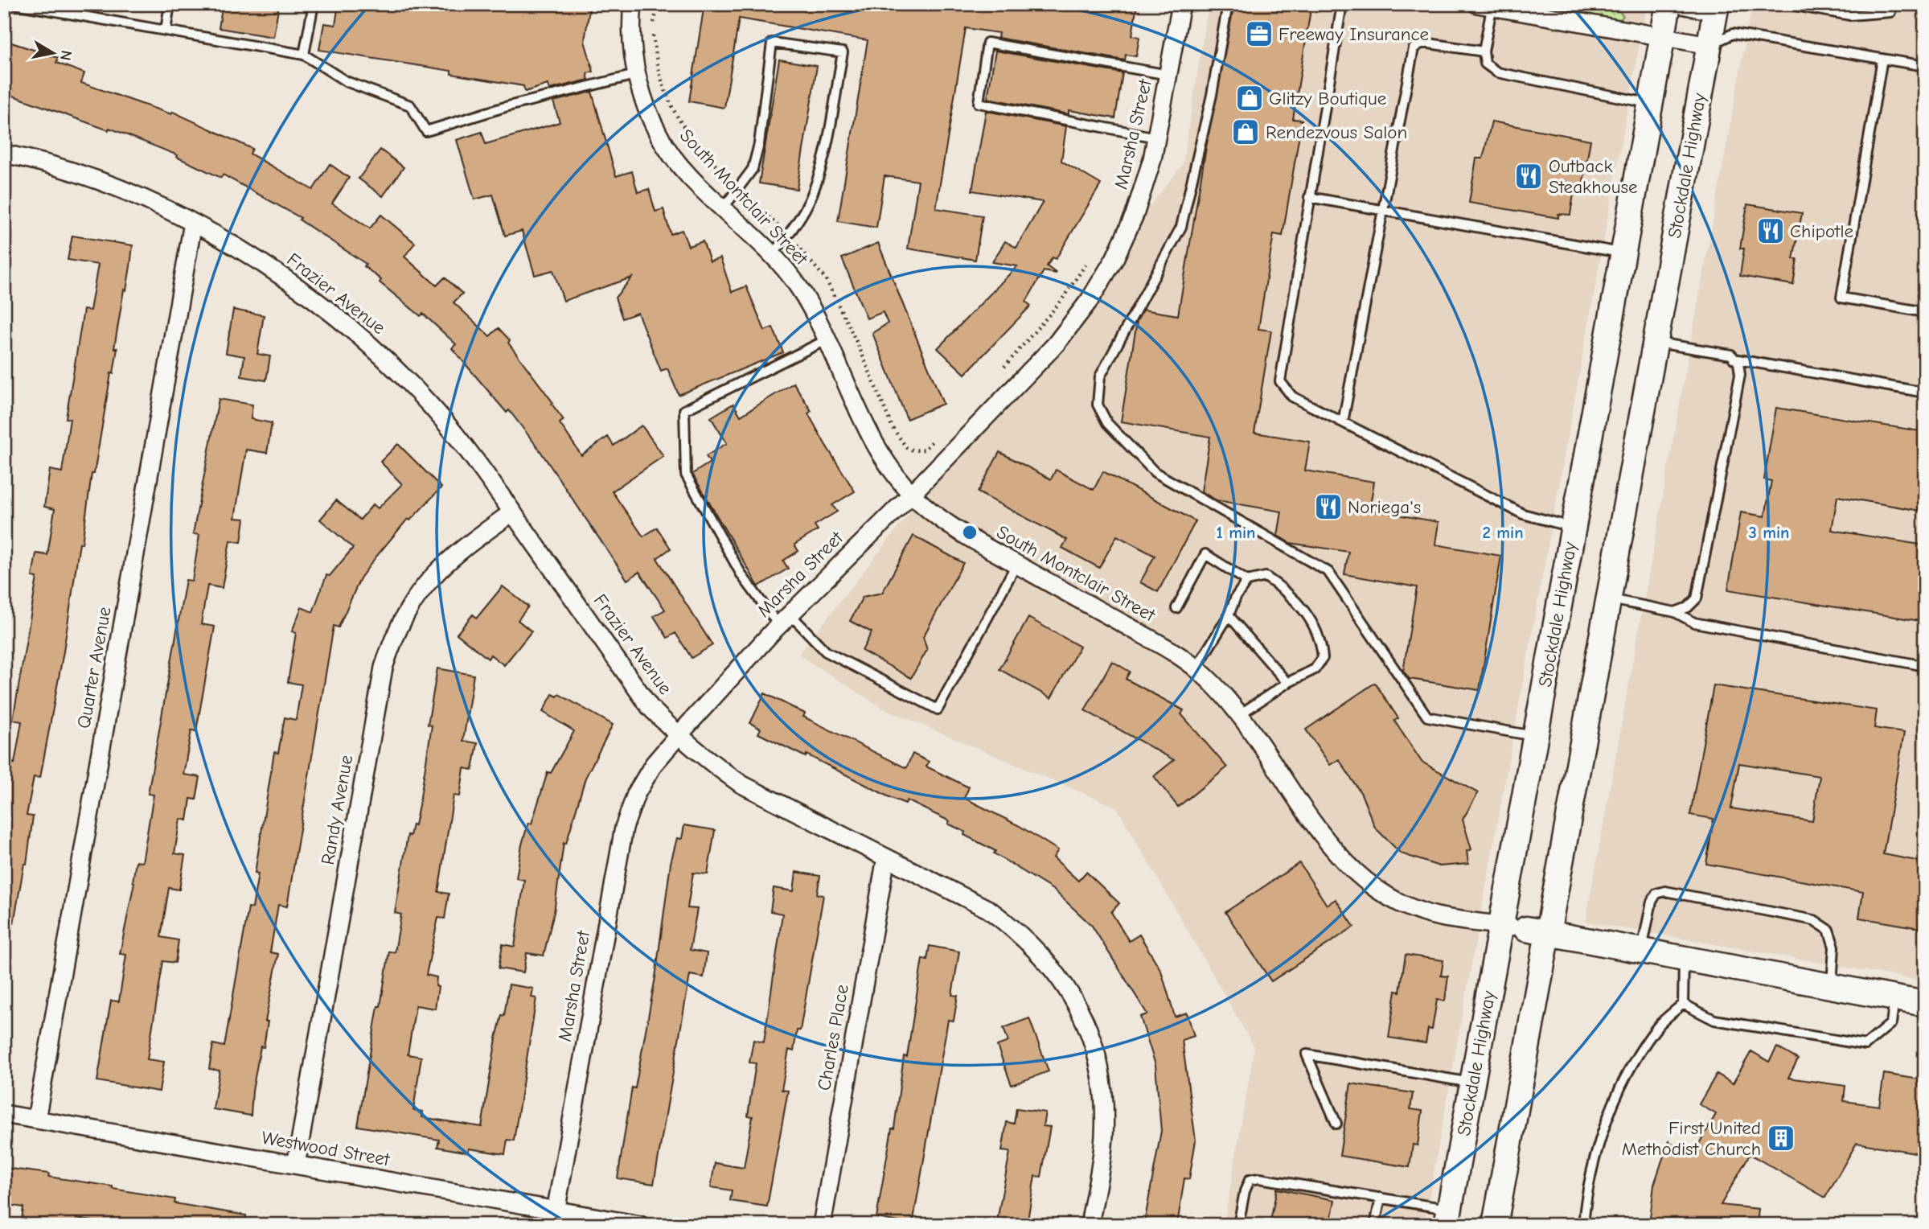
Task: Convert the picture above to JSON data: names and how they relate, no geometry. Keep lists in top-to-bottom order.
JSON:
{
  "streets": {
    "main road": ["Stockdale Highway"],
    "street": [
      "Marsha Street",
      "South Montclair Street",
      "Frazier Avenue",
      "Quarter Avenue",
      "Randy Avenue",
      "Charles Place",
      "Westwood Street"
    ]
  },
  "crossings": [
    ["Marsha Street", "South Montclair Street"],
    ["Marsha Street", "Frazier Avenue"],
    ["Marsha Street", "Westwood Street"],
    ["Stockdale Highway", "South Montclair Street"],
    ["Frazier Avenue", "Quarter Avenue"],
    ["Frazier Avenue", "Randy Avenue"],
    ["Frazier Avenue", "Charles Place"],
    ["Quarter Avenue", "Westwood Street"],
    ["Randy Avenue", "Westwood Street"]
  ],
  "places": {
    "office": ["Freeway Insurance"],
    "shop": ["Glitzy Boutique", "Rendezvous Salon"],
    "restaurant": ["Outback Steakhouse", "Chipotle", "Noriega's"],
    "building": ["First United Methodist Church"]
  },
  "north": "right",
  "rings": ["1 min", "2 min", "3 min"]
}
